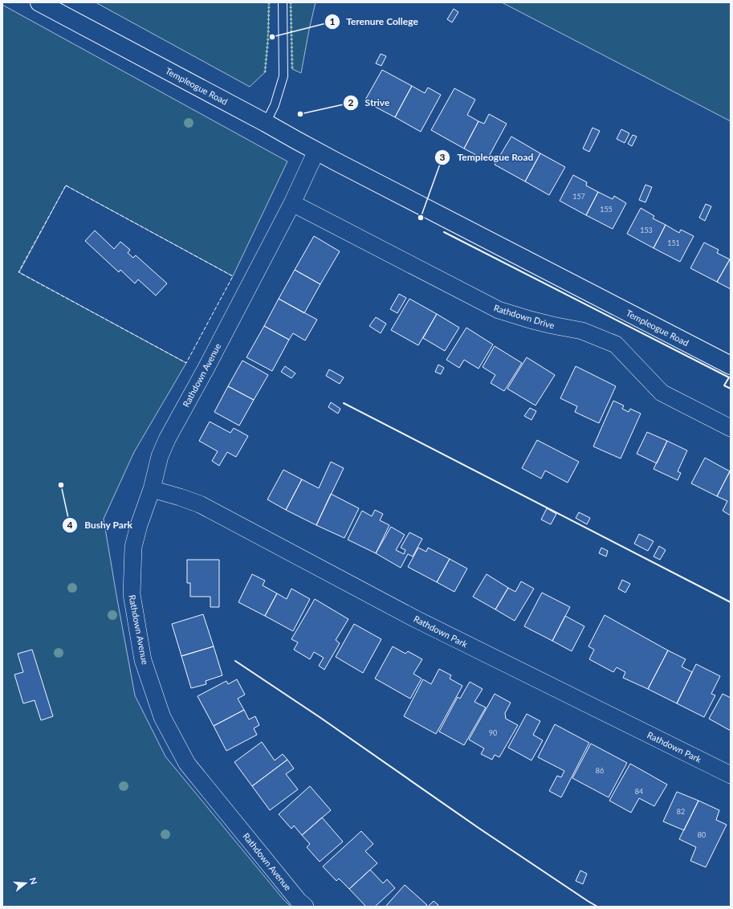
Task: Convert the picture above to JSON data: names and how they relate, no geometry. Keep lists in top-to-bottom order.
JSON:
{
  "streets": {
    "main road": ["Templeogue Road"],
    "street": ["Rathdown Drive", "Rathdown Avenue", "Rathdown Park"]
  },
  "crossings": [
    ["Templeogue Road", "Rathdown Avenue"],
    ["Rathdown Drive", "Rathdown Avenue"],
    ["Rathdown Avenue", "Rathdown Park"]
  ],
  "places": [
    "Terenure College",
    "Strive",
    "Templeogue Road",
    "Bushy Park"
  ],
  "house_numbers": [
    "157",
    "155",
    "153",
    "151",
    "90",
    "86",
    "84",
    "82",
    "80"
  ],
  "north": "right"
}
